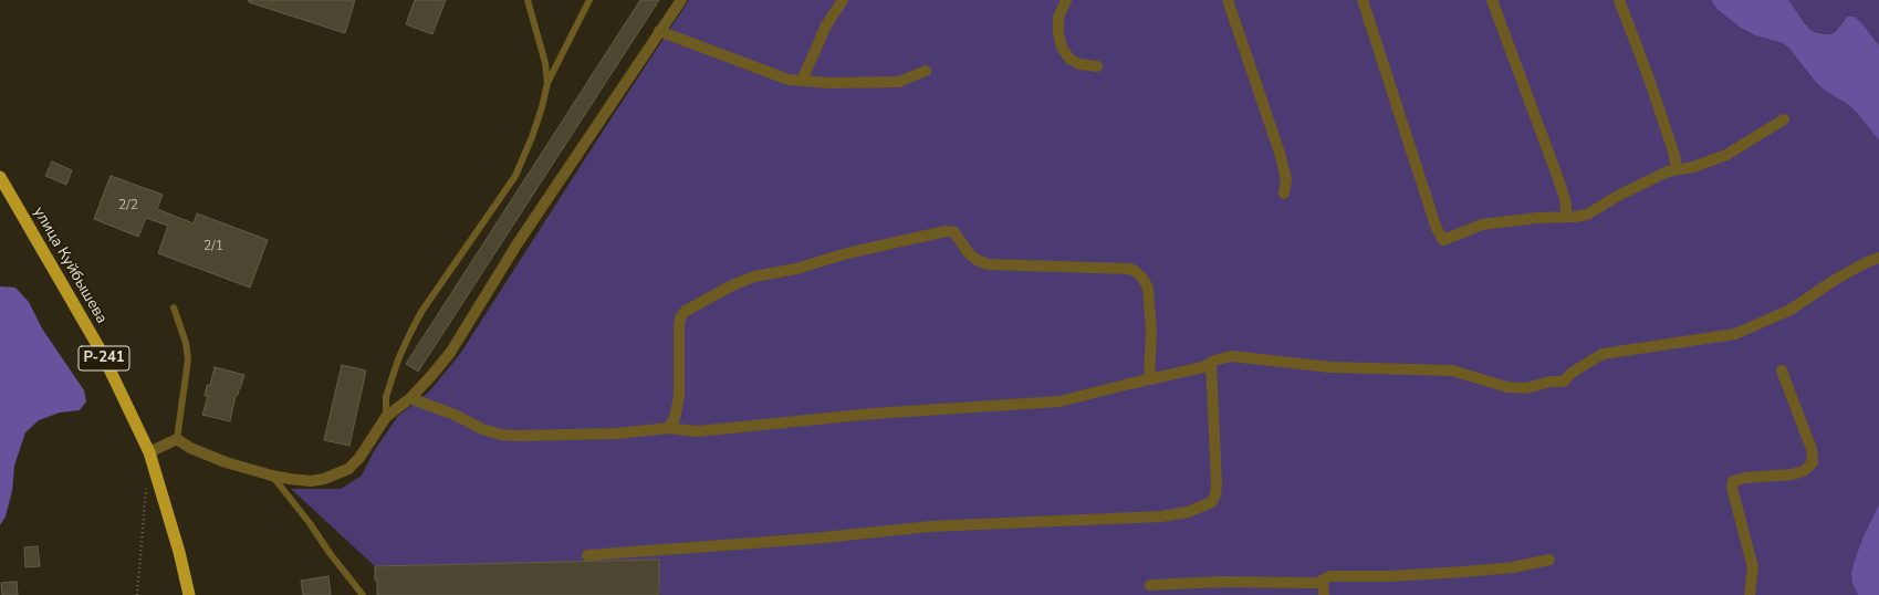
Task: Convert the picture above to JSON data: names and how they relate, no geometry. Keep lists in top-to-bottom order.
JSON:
{
  "streets": {
    "highway": ["улица Куйбышева", "Р-241"]
  },
  "house_numbers": ["2/2", "2/1"]
}
